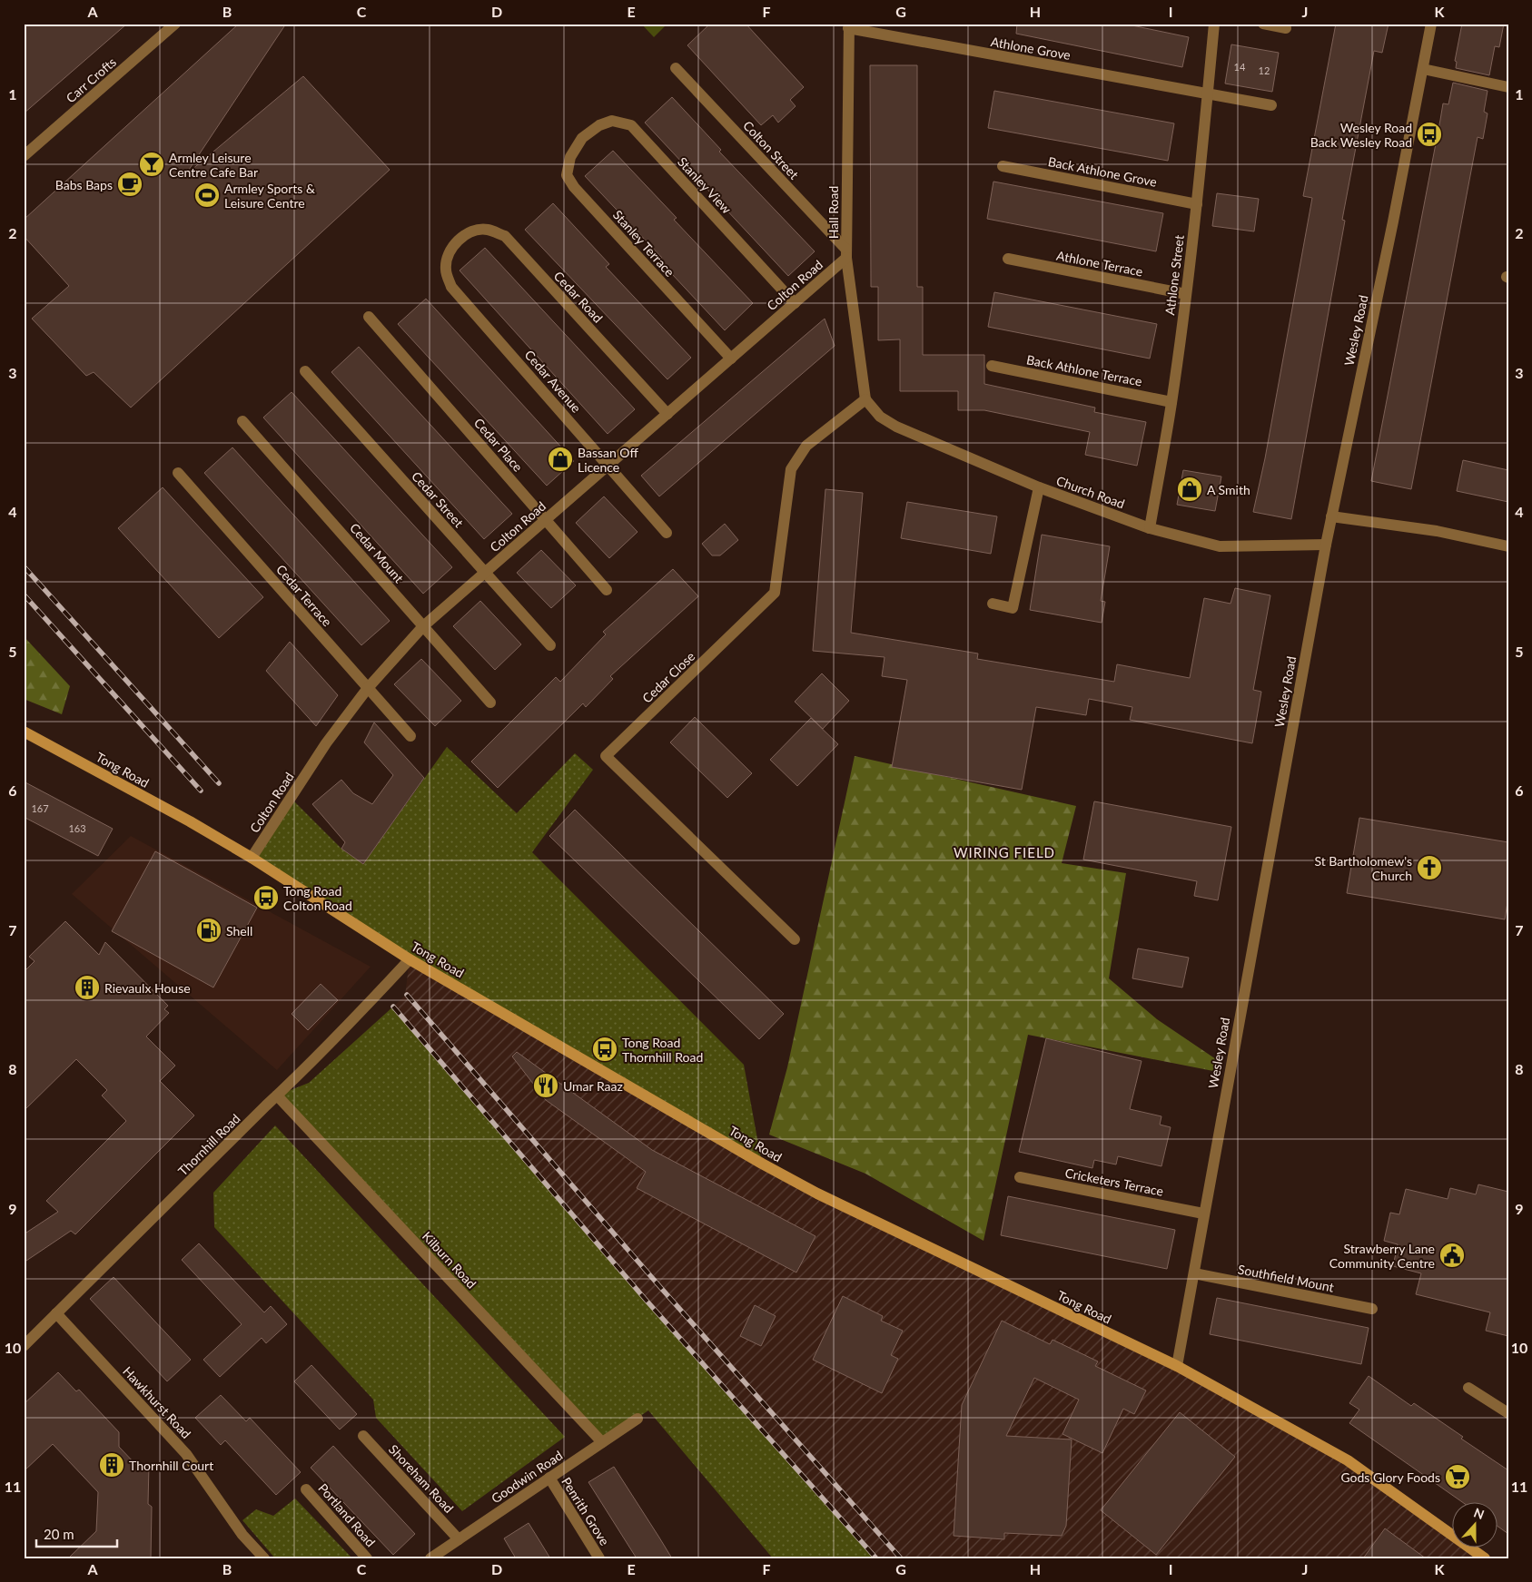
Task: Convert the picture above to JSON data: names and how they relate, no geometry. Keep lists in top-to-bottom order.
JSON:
{
  "streets": {
    "main road": ["Tong Road"],
    "street": [
      "Athlone Grove",
      "Carr Crofts",
      "Colton Street",
      "Back Athlone Grove",
      "Stanley View",
      "Hall Road",
      "Stanley Terrace",
      "Athlone Terrace",
      "Athlone Street",
      "Colton Road",
      "Cedar Road",
      "Wesley Road",
      "Back Athlone Terrace",
      "Cedar Avenue",
      "Cedar Place",
      "Church Road",
      "Cedar Street",
      "Cedar Mount",
      "Cedar Terrace",
      "Cedar Close",
      "Thornhill Road",
      "Cricketers Terrace",
      "Kilburn Road",
      "Southfield Mount",
      "Hawkhurst Road",
      "Goodwin Road",
      "Shoreham Road",
      "Penrith Grove",
      "Portland Road"
    ]
  },
  "crossings": [
    ["Athlone Grove", "Hall Road"],
    ["Athlone Grove", "Athlone Street"],
    ["Colton Street", "Hall Road"],
    ["Colton Street", "Colton Road"],
    ["Back Athlone Grove", "Athlone Street"],
    ["Stanley View", "Stanley Terrace"],
    ["Stanley View", "Colton Road"],
    ["Hall Road", "Colton Road"],
    ["Hall Road", "Church Road"],
    ["Hall Road", "Cedar Close"],
    ["Stanley Terrace", "Colton Road"],
    ["Athlone Terrace", "Athlone Street"],
    ["Athlone Street", "Back Athlone Terrace"],
    ["Athlone Street", "Church Road"],
    ["Colton Road", "Cedar Road"],
    ["Colton Road", "Cedar Avenue"],
    ["Colton Road", "Cedar Place"],
    ["Colton Road", "Cedar Street"],
    ["Colton Road", "Cedar Mount"],
    ["Colton Road", "Cedar Terrace"],
    ["Colton Road", "Tong Road"],
    ["Cedar Road", "Cedar Avenue"],
    ["Wesley Road", "Church Road"],
    ["Wesley Road", "Tong Road"],
    ["Wesley Road", "Cricketers Terrace"],
    ["Wesley Road", "Southfield Mount"],
    ["Church Road", "Cedar Close"],
    ["Tong Road", "Thornhill Road"],
    ["Thornhill Road", "Kilburn Road"],
    ["Thornhill Road", "Hawkhurst Road"],
    ["Kilburn Road", "Goodwin Road"],
    ["Goodwin Road", "Shoreham Road"],
    ["Goodwin Road", "Penrith Grove"]
  ],
  "districts": ["WIRING FIELD"],
  "places": {
    "bus stop": ["Wesley Road Back Wesley Road", "Tong Road Colton Road", "Tong Road Thornhill Road"],
    "bar": ["Armley Leisure Centre Cafe Bar"],
    "cafe": ["Babs Baps"],
    "sports": ["Armley Sports & Leisure Centre"],
    "shop": ["Bassan Off Licence", "A Smith"],
    "church": ["St Bartholomew's Church"],
    "fuel station": ["Shell"],
    "building": ["Rievaulx House", "Thornhill Court"],
    "restaurant": ["Umar Raaz"],
    "public building": ["Strawberry Lane Community Centre"],
    "supermarket": ["Gods Glory Foods"]
  },
  "house_numbers": [
    "14",
    "12",
    "167",
    "163"
  ],
  "scale_bar": "20 m",
  "north": "top",
  "grid": {
    "columns": [
      "A",
      "B",
      "C",
      "D",
      "E",
      "F",
      "G",
      "H",
      "I",
      "J",
      "K"
    ],
    "rows": [
      "1",
      "2",
      "3",
      "4",
      "5",
      "6",
      "7",
      "8",
      "9",
      "10",
      "11"
    ]
  }
}
